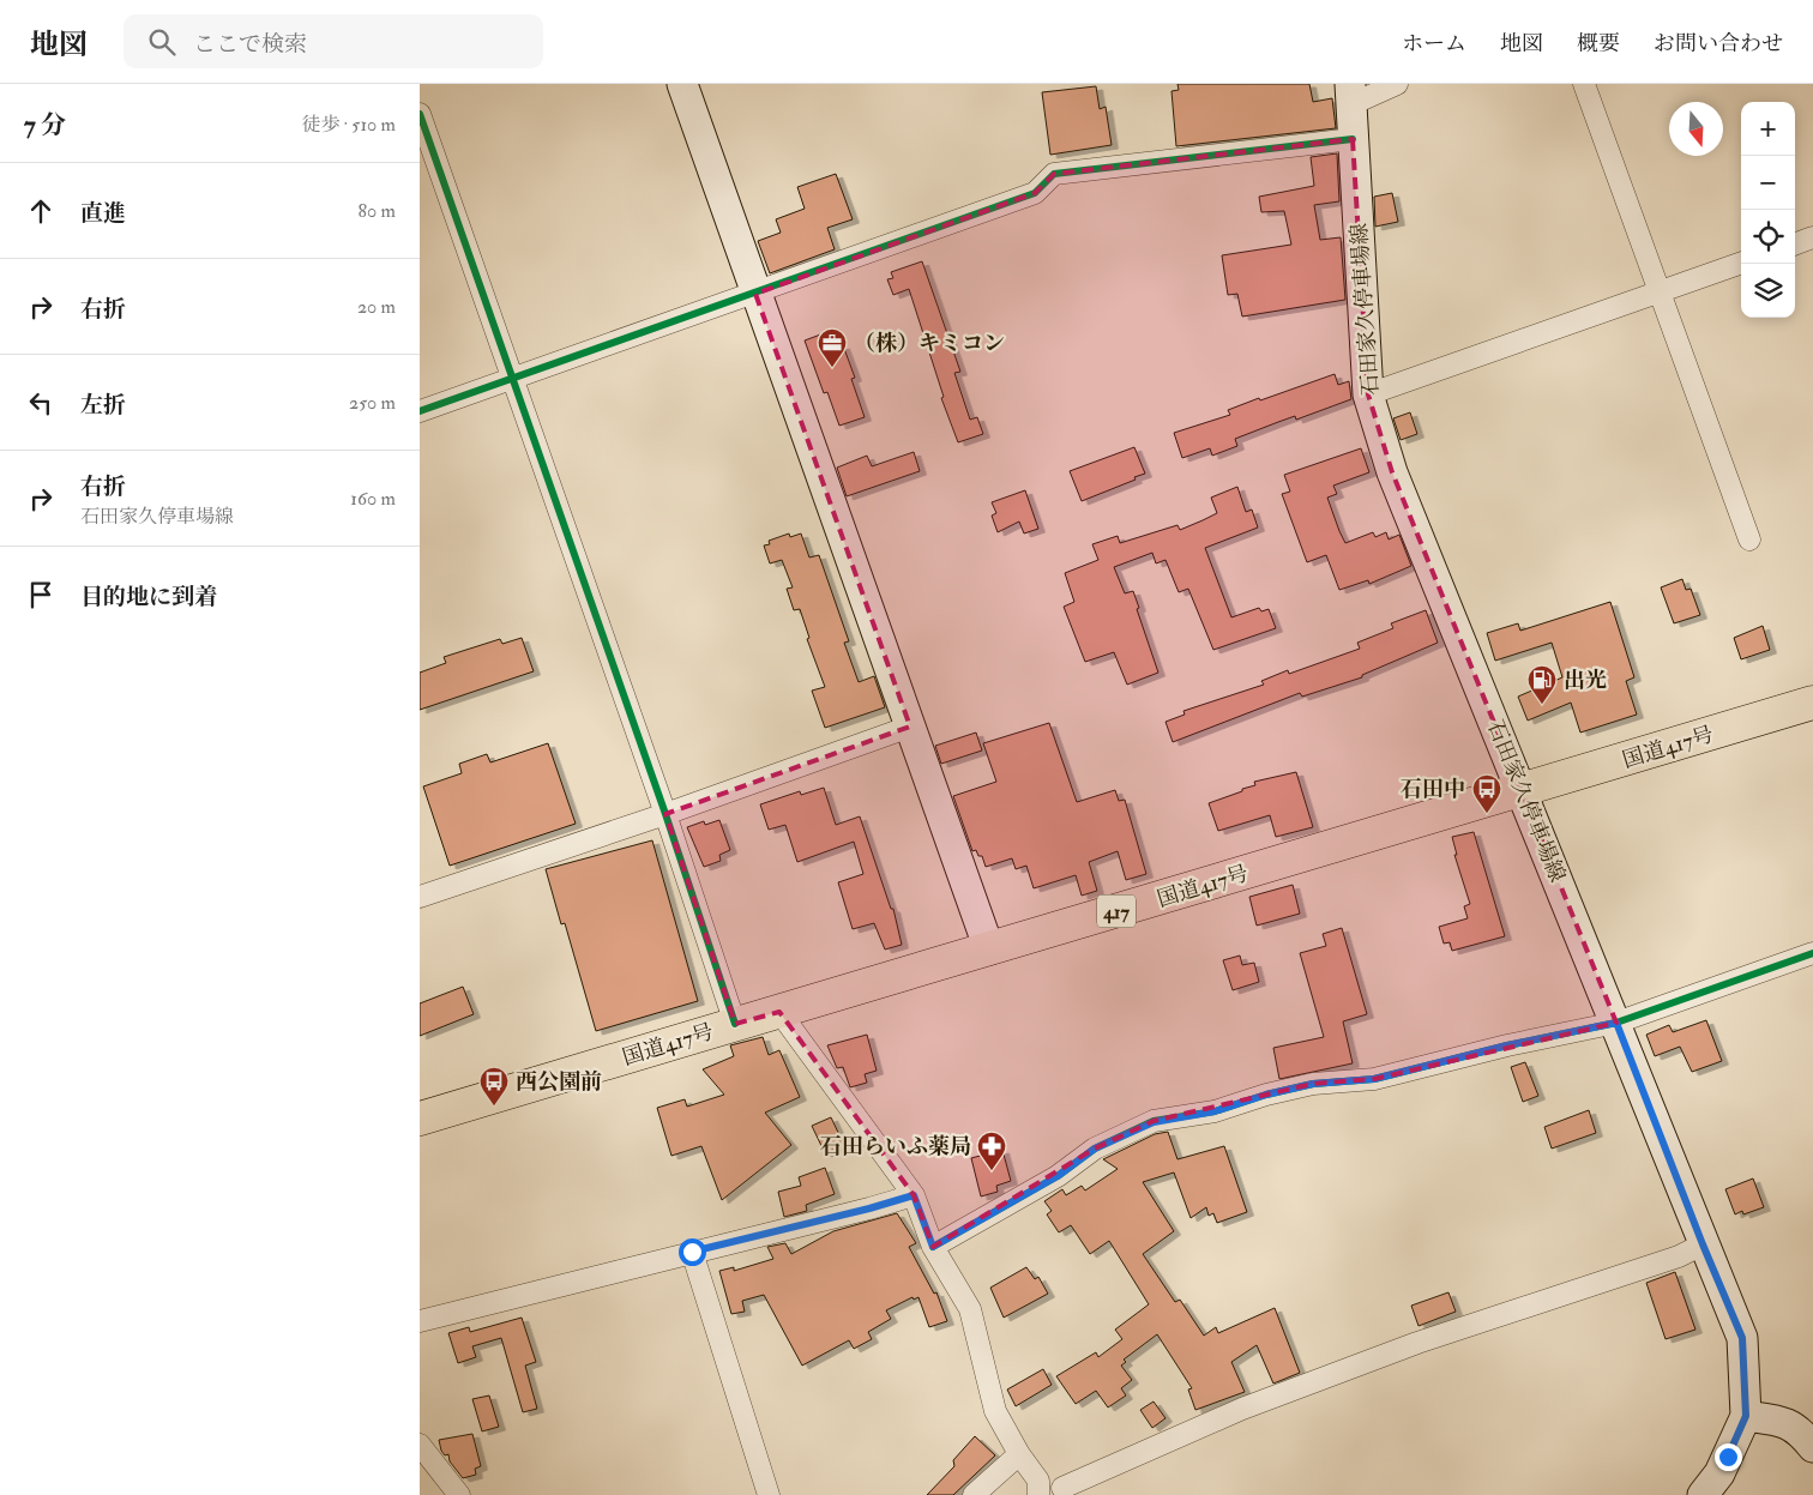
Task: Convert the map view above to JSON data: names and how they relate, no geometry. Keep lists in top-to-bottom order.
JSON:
{
  "streets": {
    "highway": ["国道417号", "417"],
    "main road": ["石田家久停車場線"]
  },
  "crossings": [
    ["石田家久停車場線", "国道417号"]
  ],
  "places": {
    "office": ["（株）キミコン"],
    "fuel station": ["出光"],
    "bus stop": ["石田中", "西公園前"],
    "pharmacy": ["石田らいふ薬局"]
  },
  "north": "bottom",
  "page": {
    "header": "地図",
    "search": "ここで検索",
    "nav": [
      "ホーム",
      "地図",
      "概要",
      "お問い合わせ"
    ],
    "heading": ["7 分", "徒歩 · 510 m"],
    "map_buttons": ["+", "−"],
    "list": [
      ["直進", "80 m"],
      ["右折", "20 m"],
      ["左折", "250 m"],
      ["右折", "石田家久停車場線", "160 m"],
      "目的地に到着"
    ]
  }
}
